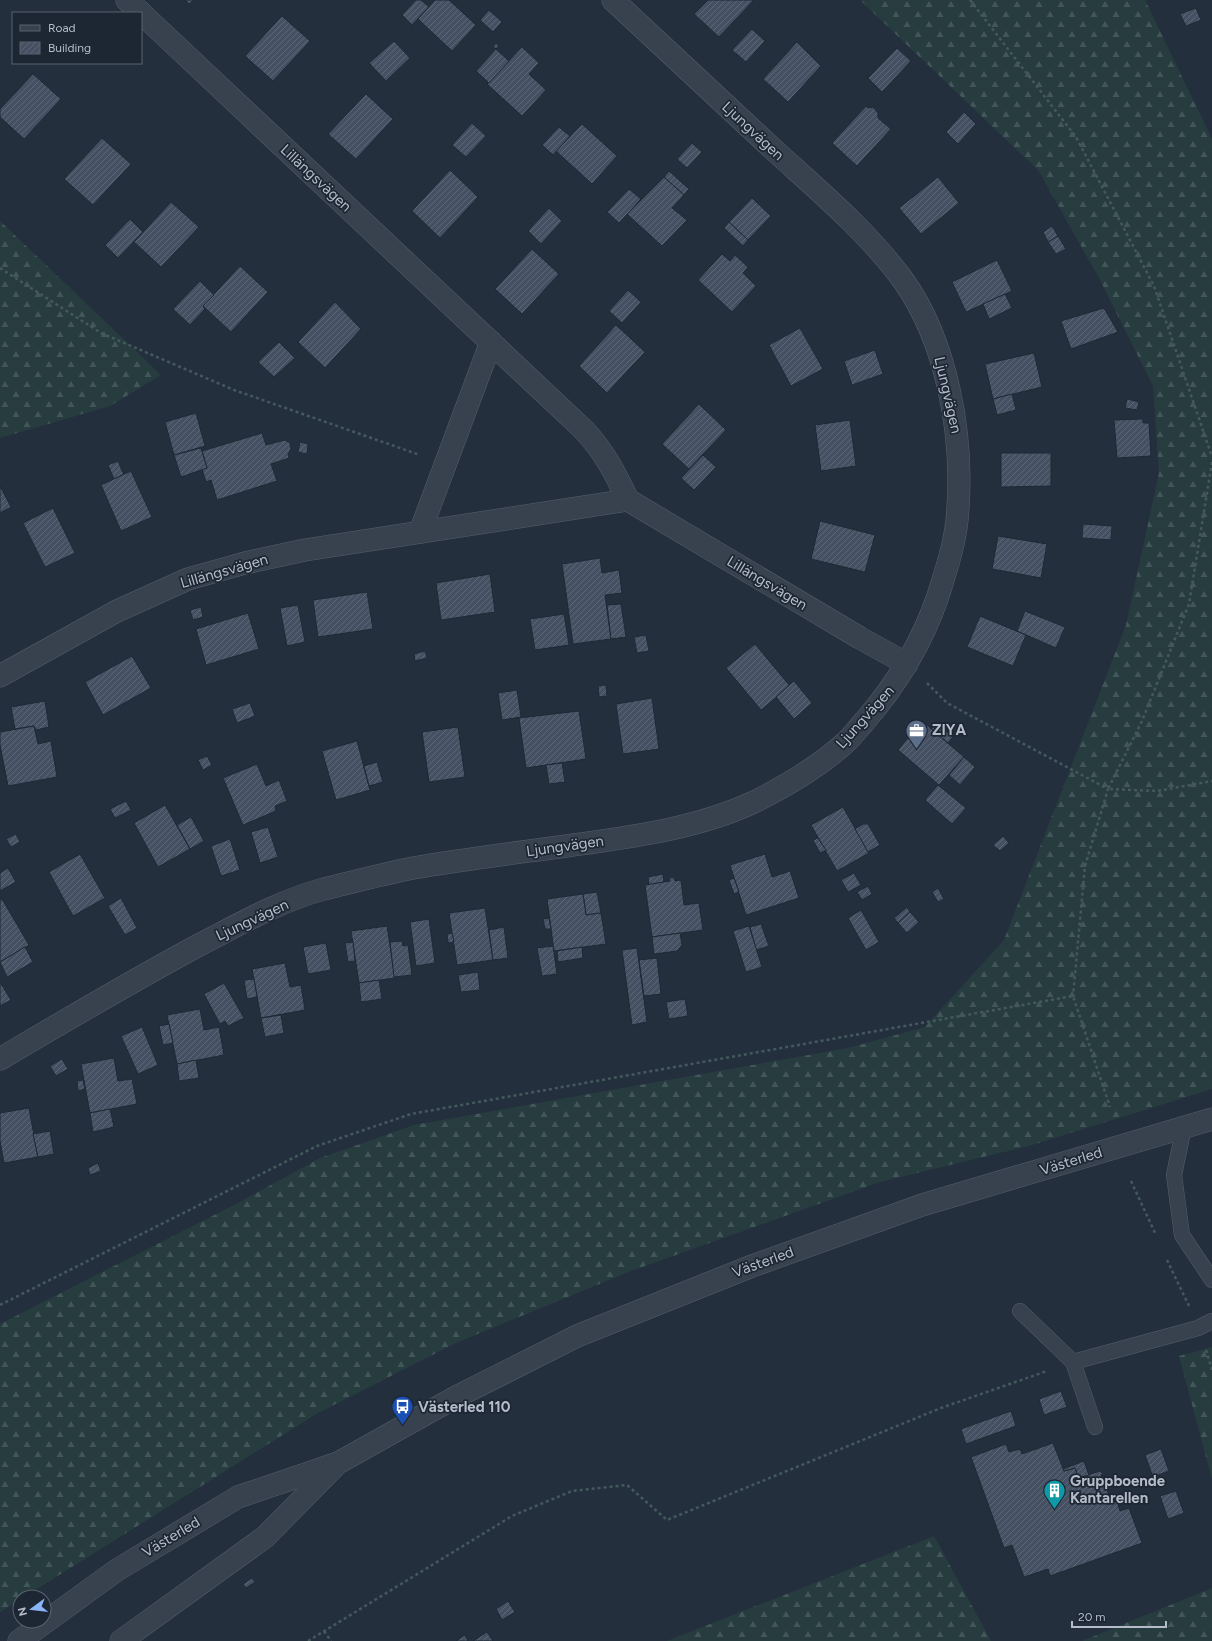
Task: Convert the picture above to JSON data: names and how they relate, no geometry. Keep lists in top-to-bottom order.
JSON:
{
  "streets": {
    "street": ["Ljungvägen", "Lillängsvägen", "Västerled"]
  },
  "crossings": [
    ["Ljungvägen", "Lillängsvägen"]
  ],
  "places": {
    "office": ["ZIYA"],
    "bus stop": ["Västerled 110"],
    "building": ["Gruppboende Kantarellen"]
  },
  "legend": ["Road", "Building"],
  "scale_bar": "20 m",
  "north": "left"
}
